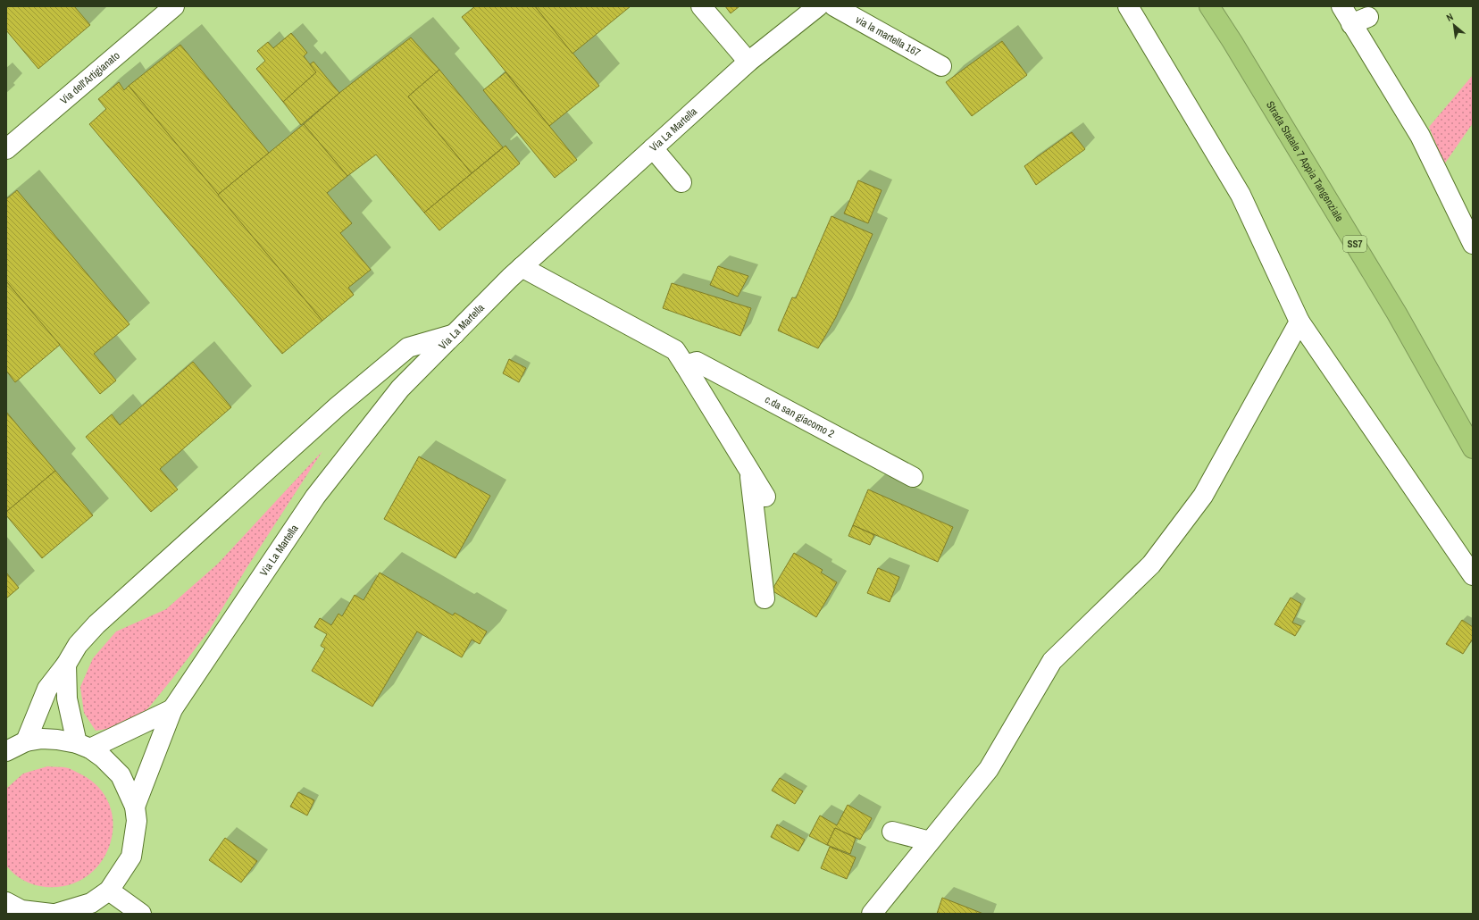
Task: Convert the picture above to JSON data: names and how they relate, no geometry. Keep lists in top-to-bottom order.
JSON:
{
  "streets": {
    "highway": ["Strada Statale 7 Appia Tangenziale", "SS7"],
    "street": [
      "via la martella 167",
      "Via dell'Artigianato",
      "Via La Martella",
      "c.da san giacomo 2"
    ]
  },
  "north": "top left"
}
